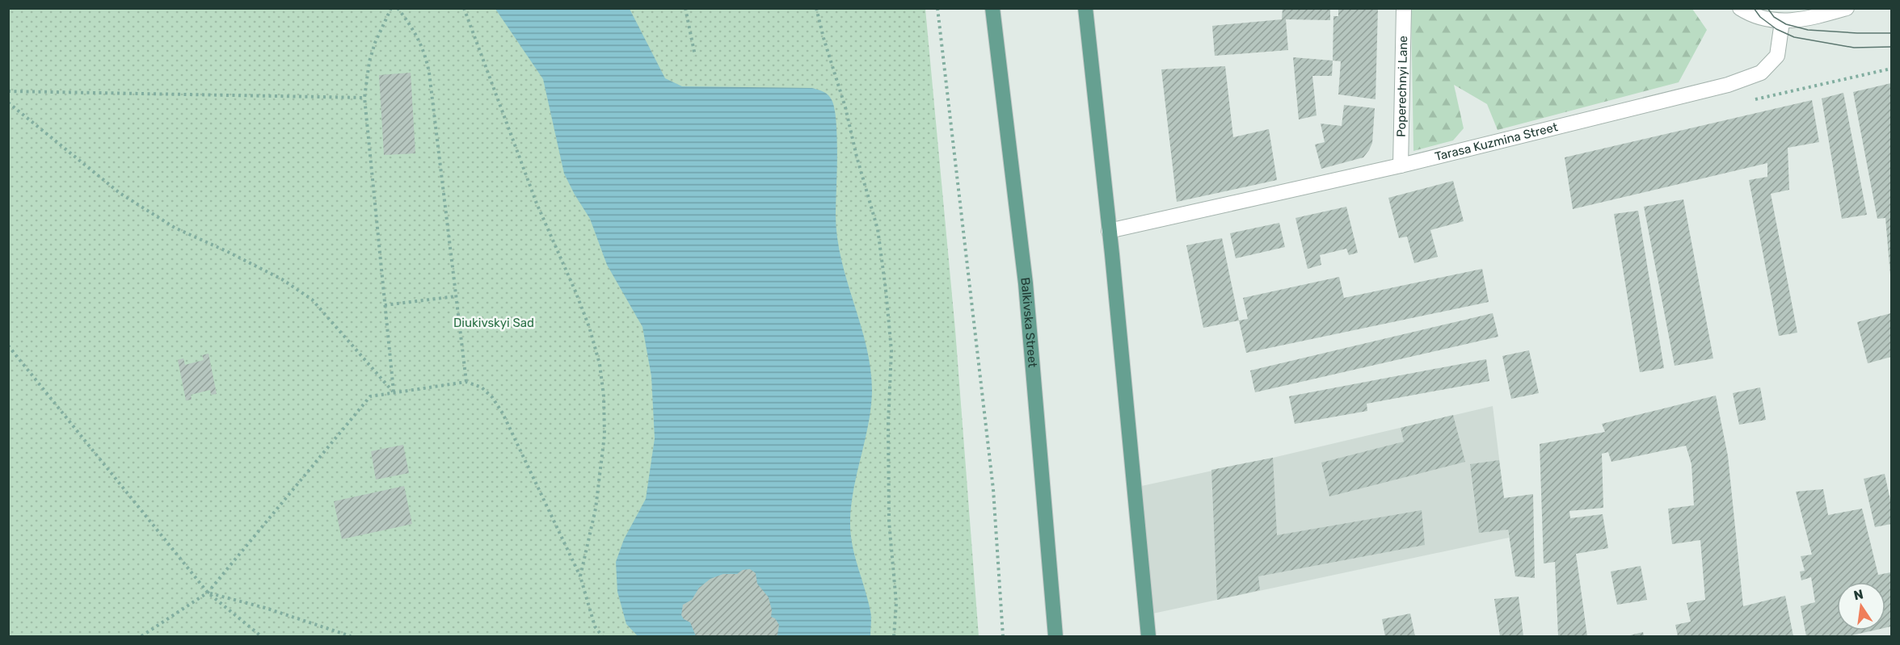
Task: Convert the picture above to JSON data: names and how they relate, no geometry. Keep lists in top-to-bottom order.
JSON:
{
  "streets": {
    "main road": ["Balkivska Street"],
    "street": ["Poperechnyi Lane", "Tarasa Kuzmina Street"]
  },
  "crossings": [
    ["Poperechnyi Lane", "Tarasa Kuzmina Street"]
  ],
  "parks": ["Diukivskyi Sad"],
  "north": "top"
}
